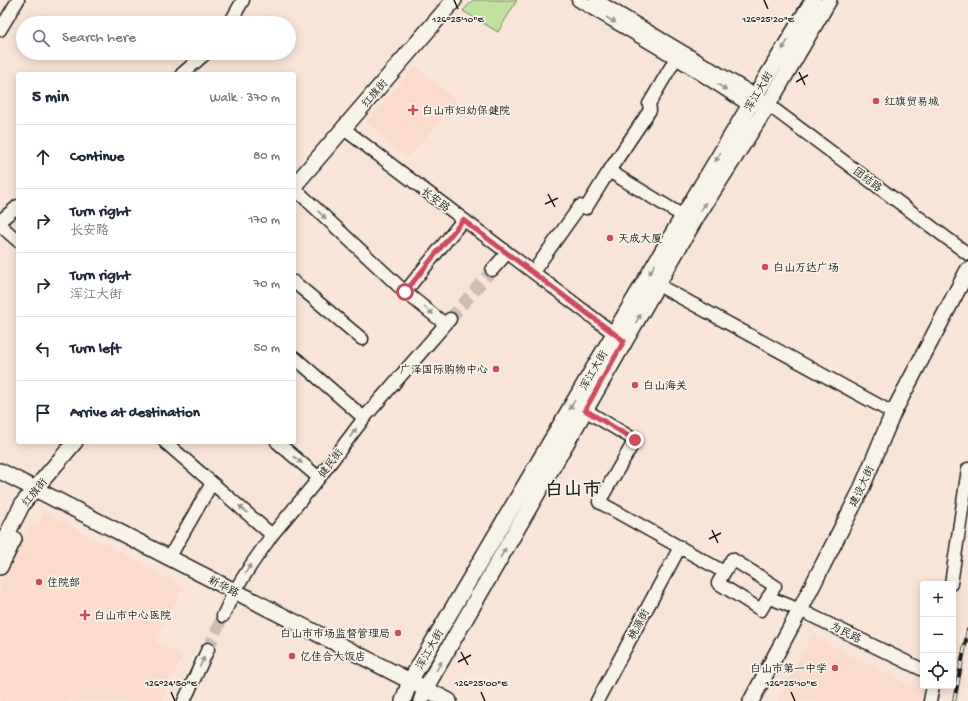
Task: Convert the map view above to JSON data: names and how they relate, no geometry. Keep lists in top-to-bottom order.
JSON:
{
  "streets": {
    "main road": [
      "浑江大街",
      "红旗街",
      "建设大街",
      "新华路"
    ],
    "street": [
      "团结路",
      "长安路",
      "健民街",
      "桃源街",
      "为民路"
    ]
  },
  "crossings": [
    ["浑江大街", "团结路"],
    ["浑江大街", "长安路"],
    ["浑江大街", "新华路"],
    ["红旗街", "长安路"],
    ["红旗街", "新华路"],
    ["健民街", "新华路"],
    ["建设大街", "为民路"]
  ],
  "districts": ["白山市"],
  "places": {
    "other": [
      "红旗贸易城",
      "天成大厦",
      "白山万达广场",
      "广泽国际购物中心",
      "白山海关",
      "住院部",
      "白山市市场监督管理局",
      "亿佳合大饭店",
      "白山市第一中学"
    ],
    "health": ["白山市妇幼保健院", "白山市中心医院"]
  },
  "page": {
    "search": "Search here",
    "heading": ["5 min", "Walk · 370 m"],
    "list": [
      ["Continue", "80 m"],
      ["Turn right", "长安路", "170 m"],
      ["Turn right", "浑江大街", "70 m"],
      ["Turn left", "50 m"],
      "Arrive at destination"
    ],
    "map_buttons": ["+", "−"]
  },
  "coordinates": [
    "126°25'10\"E",
    "126°25'20\"E",
    "126°24'50\"E",
    "126°25'00\"E"
  ]
}
